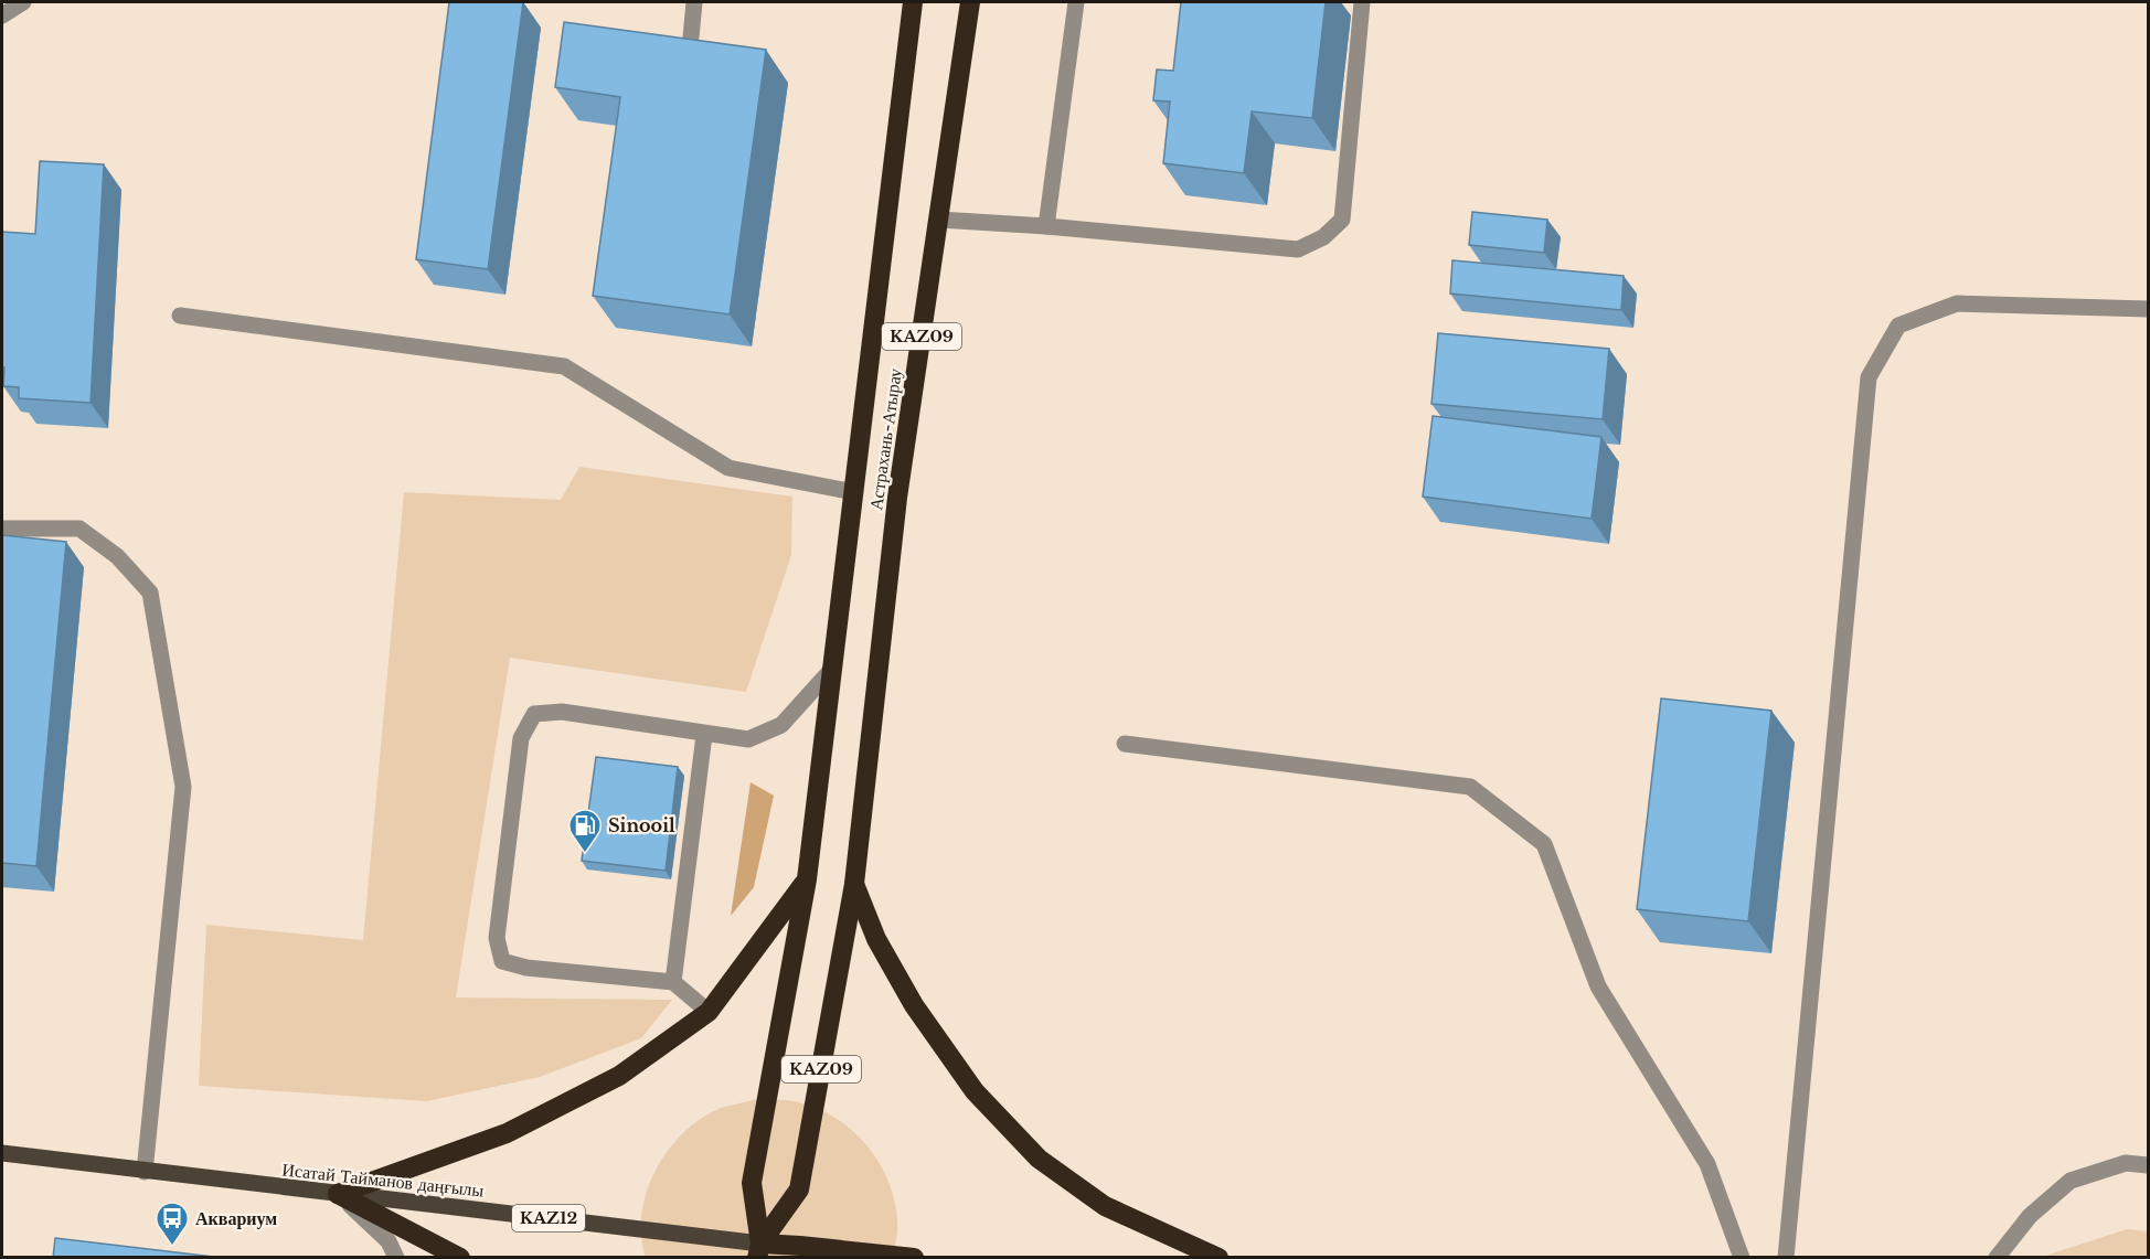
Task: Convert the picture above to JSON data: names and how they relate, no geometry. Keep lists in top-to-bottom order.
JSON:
{
  "streets": {
    "highway": ["KAZ09", "Астрахань-Атырау", "KAZ12"],
    "main road": ["Исатай Тайманов даңғылы"]
  },
  "crossings": [
    ["KAZ09", "Астрахань-Атырау"],
    ["KAZ09", "Исатай Тайманов даңғылы"],
    ["KAZ09", "KAZ12"],
    ["Исатай Тайманов даңғылы", "KAZ12"]
  ],
  "places": {
    "fuel station": ["Sinooil"],
    "bus stop": ["Аквариум"]
  }
}
